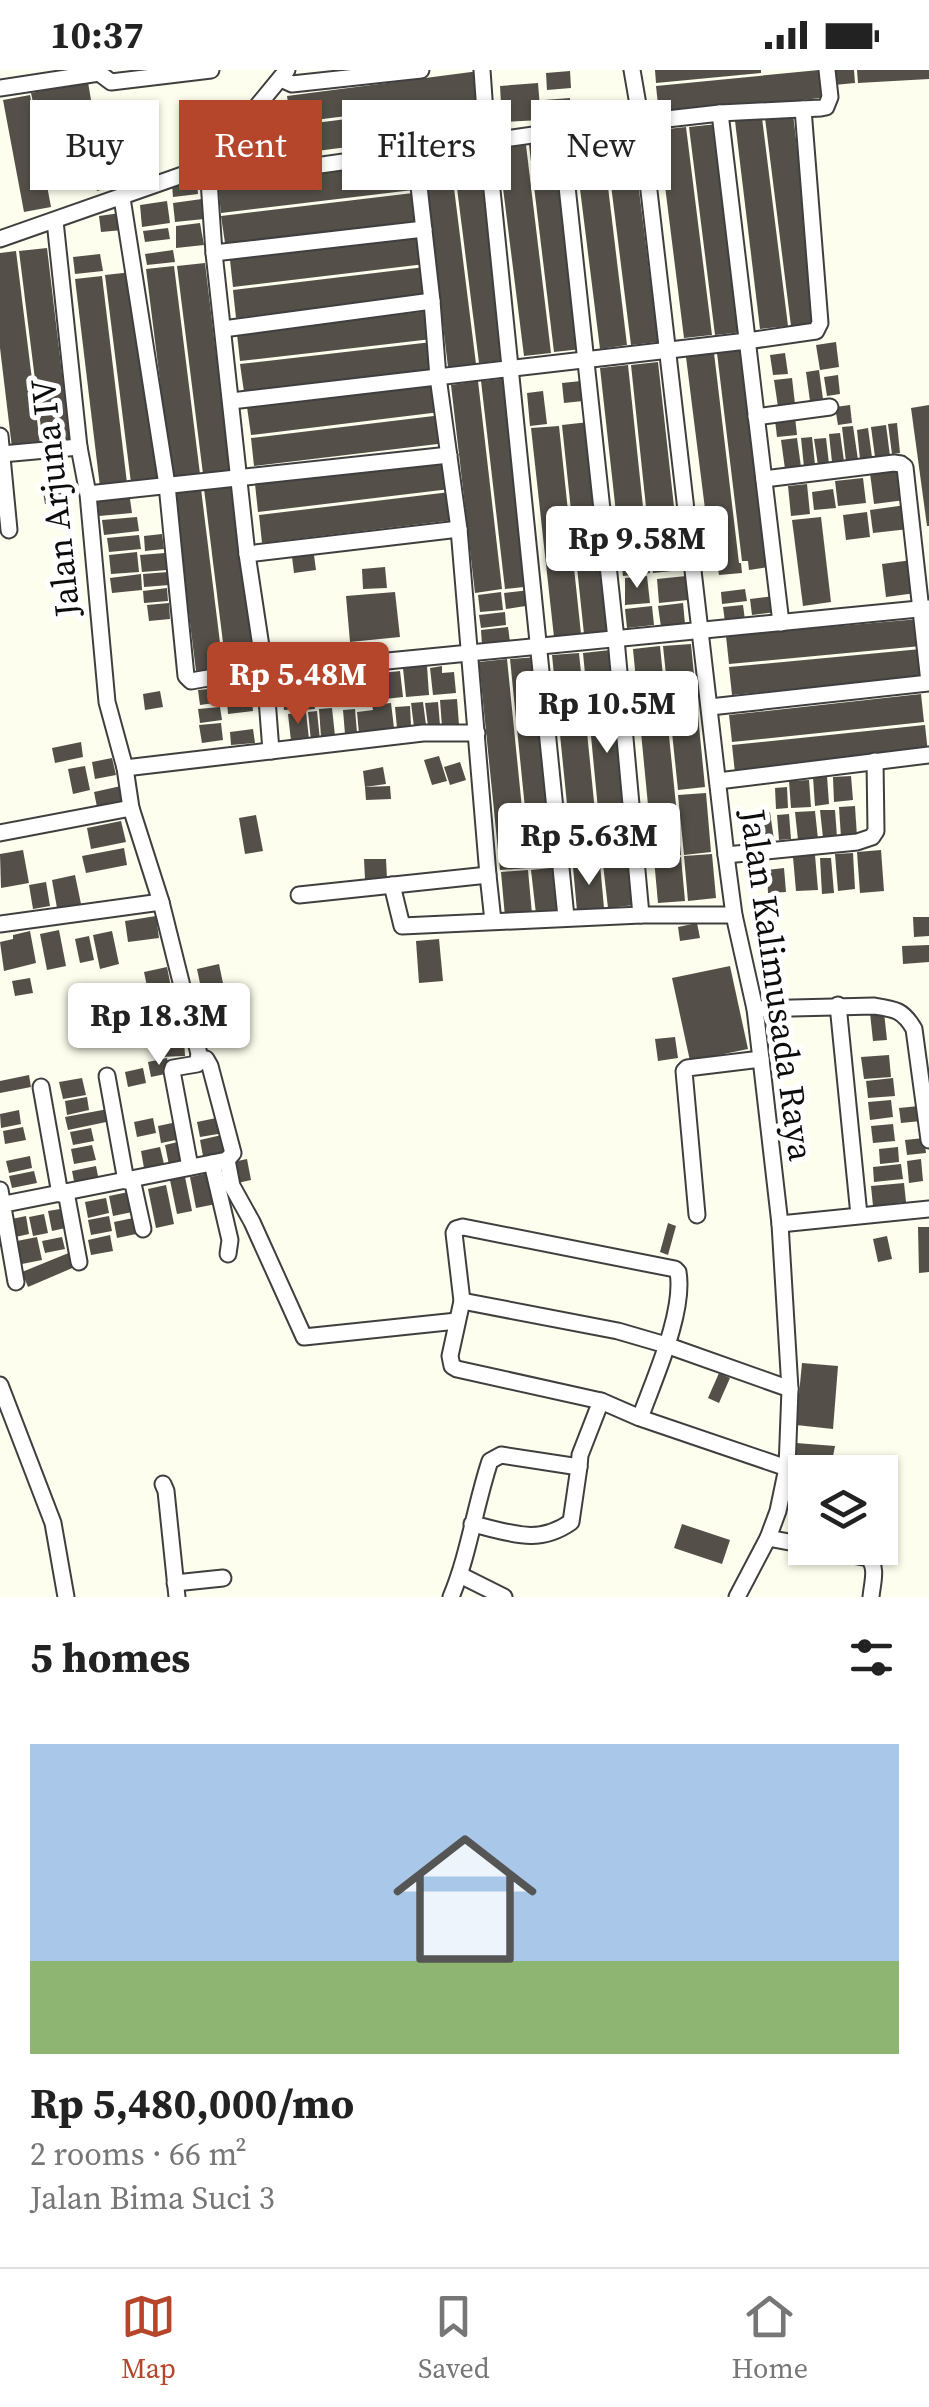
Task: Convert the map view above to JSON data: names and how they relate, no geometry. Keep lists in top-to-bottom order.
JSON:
{
  "streets": {
    "street": ["Jalan Arjuna IV", "Jalan Kalimusada Raya"]
  },
  "page": {
    "status": "10:37",
    "chip": [
      "Buy",
      "Rent",
      "Filters",
      "New"
    ],
    "price": [
      "Rp 9.58M",
      "Rp 5.48M",
      "Rp 10.5M",
      "Rp 5.63M",
      "Rp 18.3M"
    ],
    "heading": "5 homes",
    "list": [
      {
        "name": "Rp 5,480,000/mo",
        "note": "2 rooms · 66 m² · Jalan Bima Suci 3"
      }
    ],
    "tabs": ["Map", "Saved", "Home"]
  }
}
